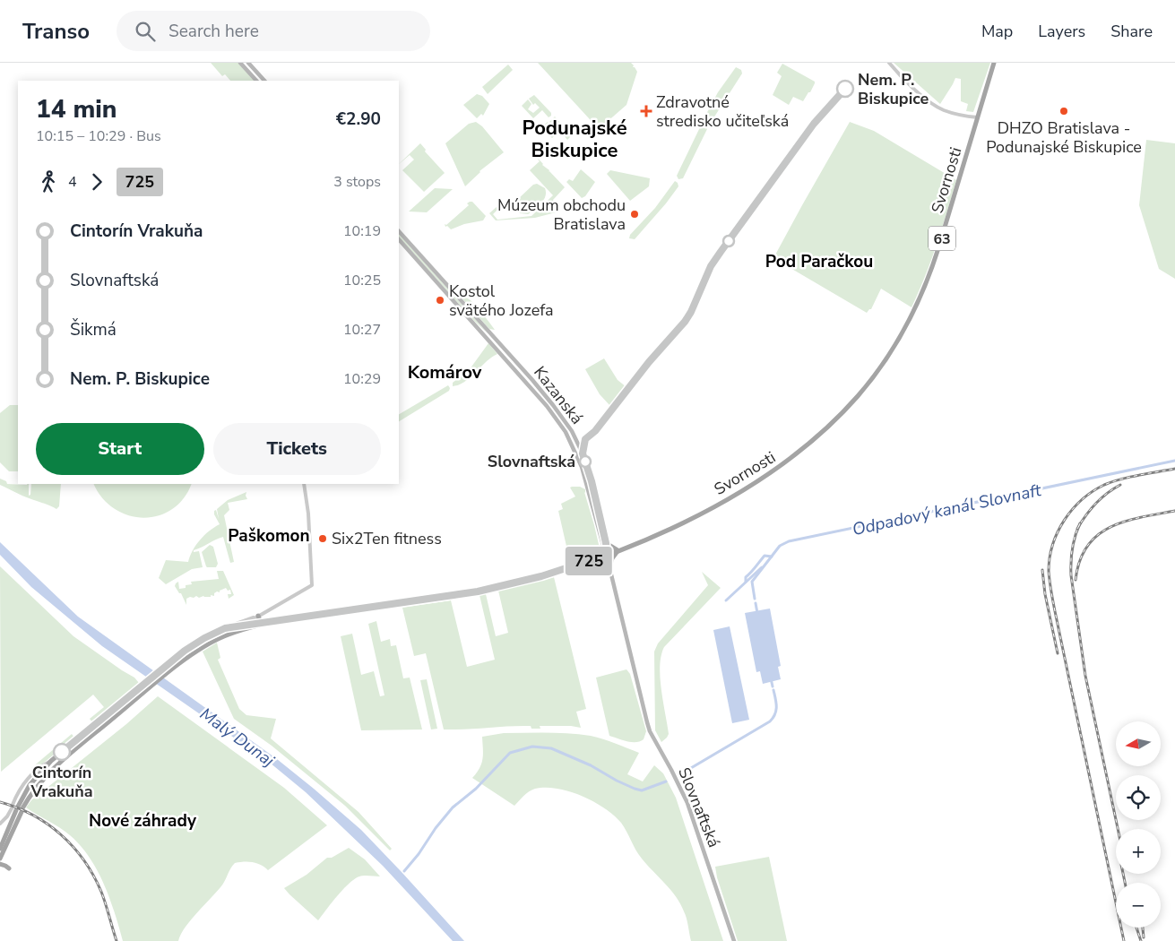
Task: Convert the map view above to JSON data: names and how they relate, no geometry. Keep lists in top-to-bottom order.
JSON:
{
  "streets": {
    "main road": [
      "Svornosti",
      "63",
      "Kazanská",
      "Slovnaftská"
    ]
  },
  "crossings": [
    ["Svornosti", "63"],
    ["Svornosti", "Kazanská"],
    ["Svornosti", "Slovnaftská"],
    ["Kazanská", "Slovnaftská"]
  ],
  "districts": [
    "Podunajské Biskupice",
    "Pod Paračkou",
    "Komárov",
    "Paškomon",
    "Nové záhrady"
  ],
  "water": ["Odpadový kanál Slovnaft", "Malý Dunaj"],
  "places": {
    "other": [
      "Nem. P. Biskupice",
      "DHZO Bratislava - Podunajské Biskupice",
      "Múzeum obchodu Bratislava",
      "Kostol svätého Jozefa",
      "Slovnaftská",
      "Six2Ten fitness",
      "Cintorín Vrakuňa"
    ],
    "health": ["Zdravotné stredisko učiteľská"]
  },
  "lines": ["bus line 725"],
  "north": "left",
  "page": {
    "header": "Transo",
    "search": "Search here",
    "nav": ["Map", "Layers", "Share"],
    "on_map": "725",
    "heading": ["14 min", "10:15 – 10:29 · Bus", "€2.90"],
    "legs": ["4", "725", "3 stops"],
    "list": [
      {
        "name": "Cintorín Vrakuňa",
        "value": "10:19"
      },
      {
        "name": "Slovnaftská",
        "value": "10:25"
      },
      {
        "name": "Šikmá",
        "value": "10:27"
      },
      {
        "name": "Nem. P. Biskupice",
        "value": "10:29"
      }
    ],
    "buttons": ["Start", "Tickets"],
    "map_buttons": ["+", "−"]
  }
}
